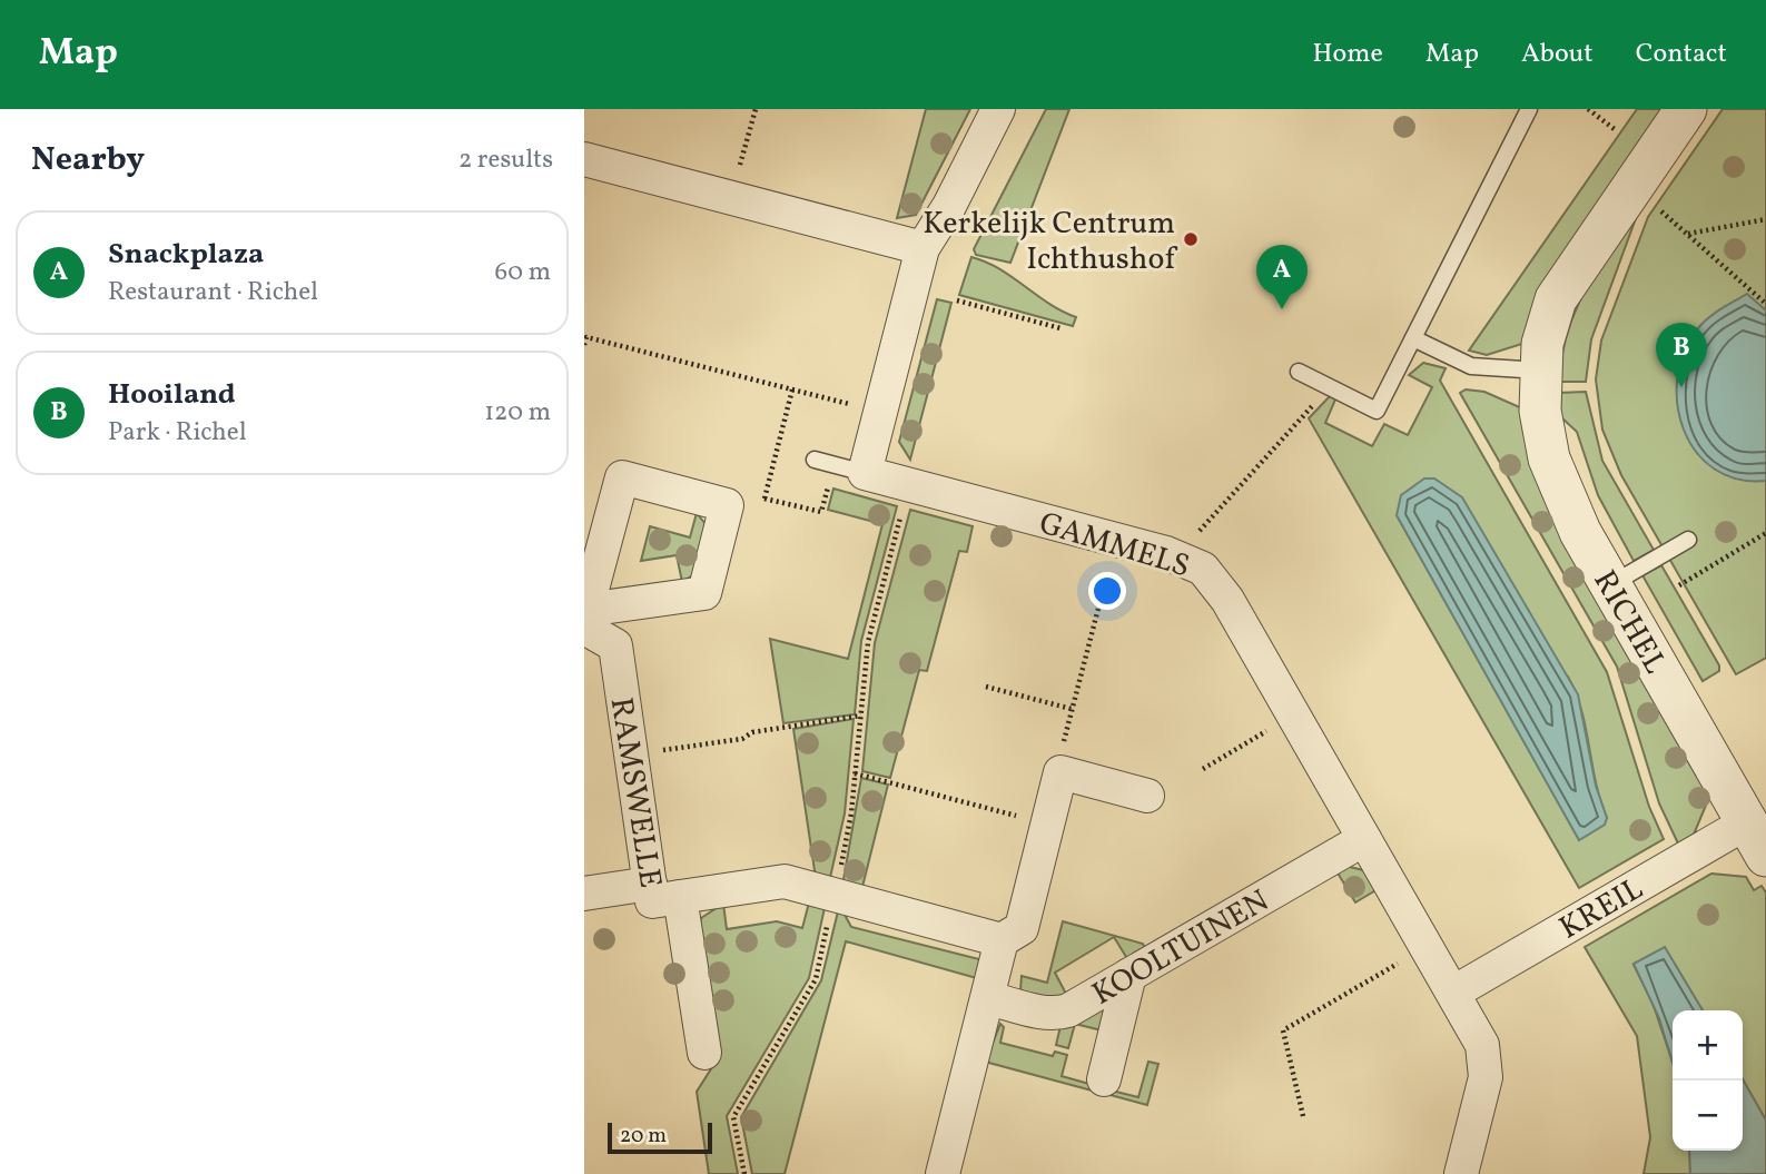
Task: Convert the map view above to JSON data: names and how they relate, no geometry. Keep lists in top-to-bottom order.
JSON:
{
  "streets": {
    "street": [
      "GAMMELS",
      "RICHEL",
      "RAMSWELLE",
      "KREIL",
      "KOOLTUINEN"
    ]
  },
  "crossings": [
    ["GAMMELS", "KREIL"],
    ["GAMMELS", "KOOLTUINEN"],
    ["RICHEL", "KREIL"]
  ],
  "places": ["Kerkelijk Centrum Ichthushof"],
  "scale_bar": "20 m",
  "page": {
    "header": "Map",
    "nav": [
      "Home",
      "Map",
      "About",
      "Contact"
    ],
    "heading": ["Nearby", "2 results"],
    "list": [
      {
        "mark": "A",
        "name": "Snackplaza",
        "note": "Restaurant · Richel",
        "value": "60 m"
      },
      {
        "mark": "B",
        "name": "Hooiland",
        "note": "Park · Richel",
        "value": "120 m"
      }
    ],
    "pins": ["A", "B"],
    "map_buttons": ["+", "−"],
    "scale": "20 m"
  }
}
